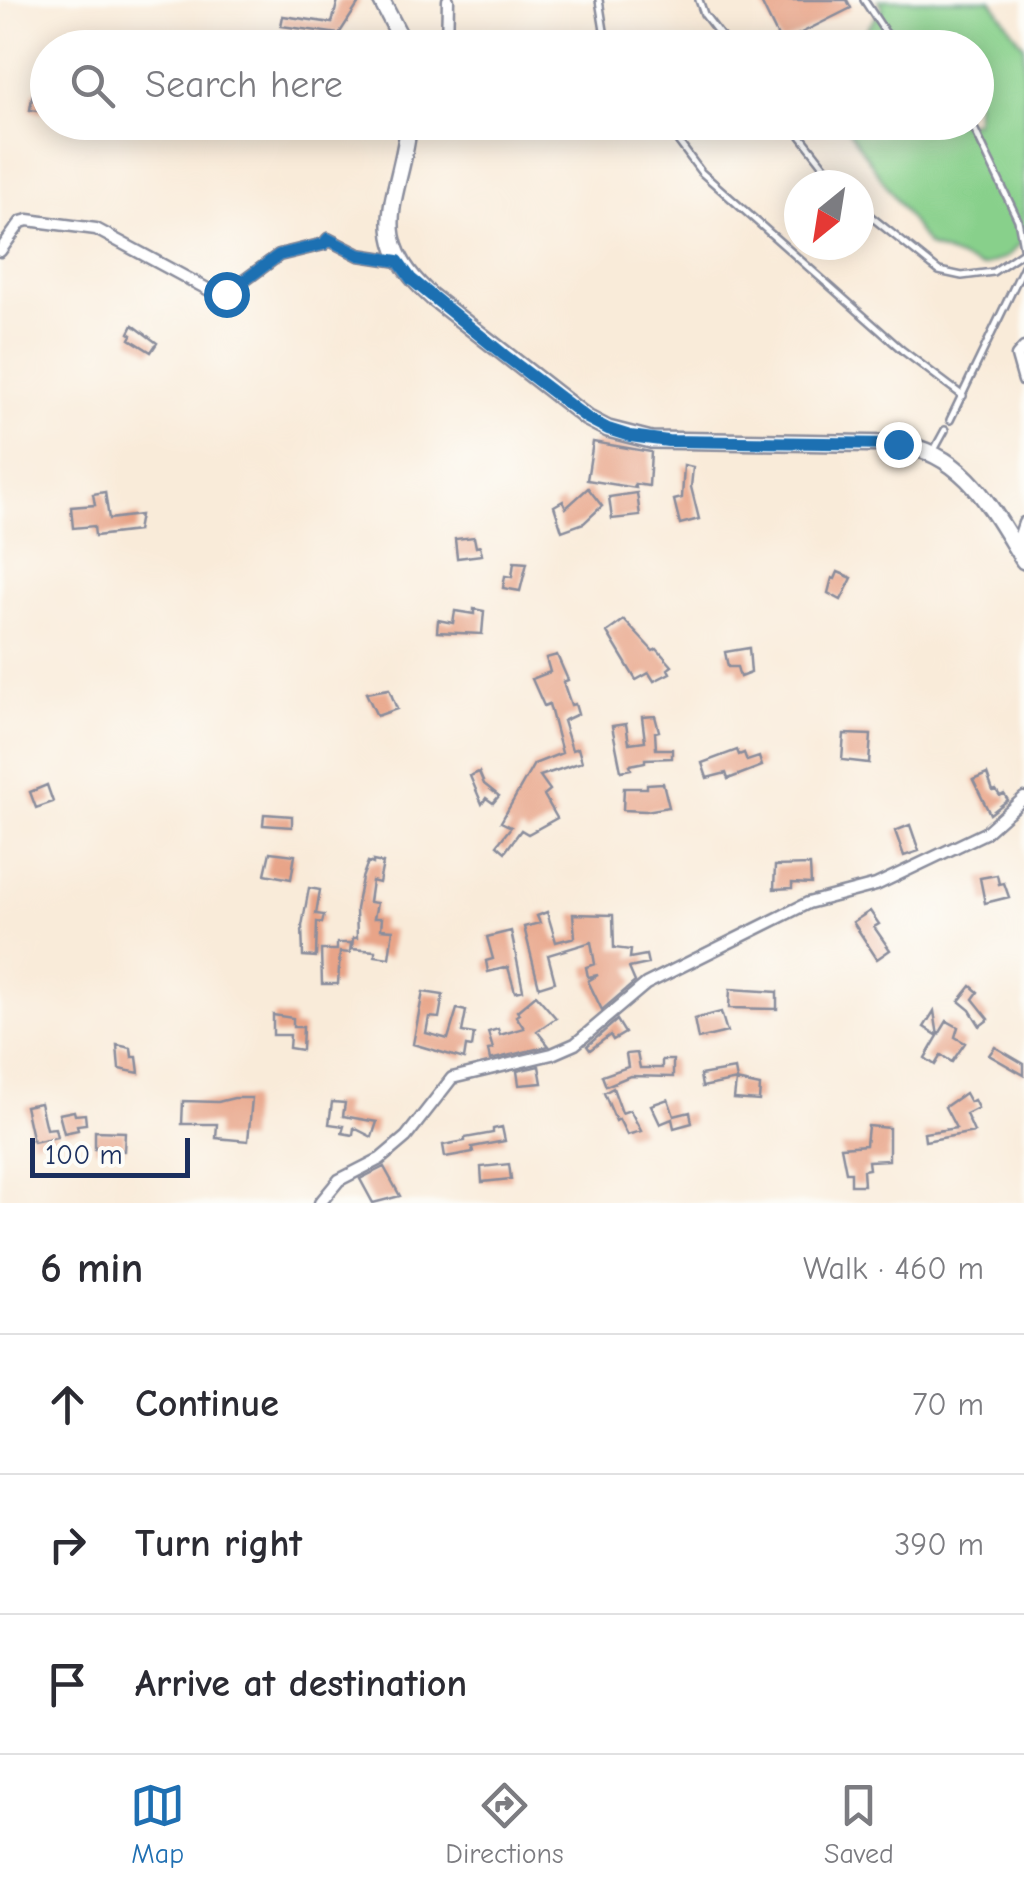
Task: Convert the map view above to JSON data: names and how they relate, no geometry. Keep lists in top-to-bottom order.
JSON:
{
  "scale_bar": "100 m",
  "north": "bottom left",
  "page": {
    "search": "Search here",
    "scale": "100 m",
    "heading": ["6 min", "Walk · 460 m"],
    "list": [
      ["Continue", "70 m"],
      ["Turn right", "390 m"],
      "Arrive at destination"
    ],
    "nav": ["Map", "Directions", "Saved"]
  }
}
